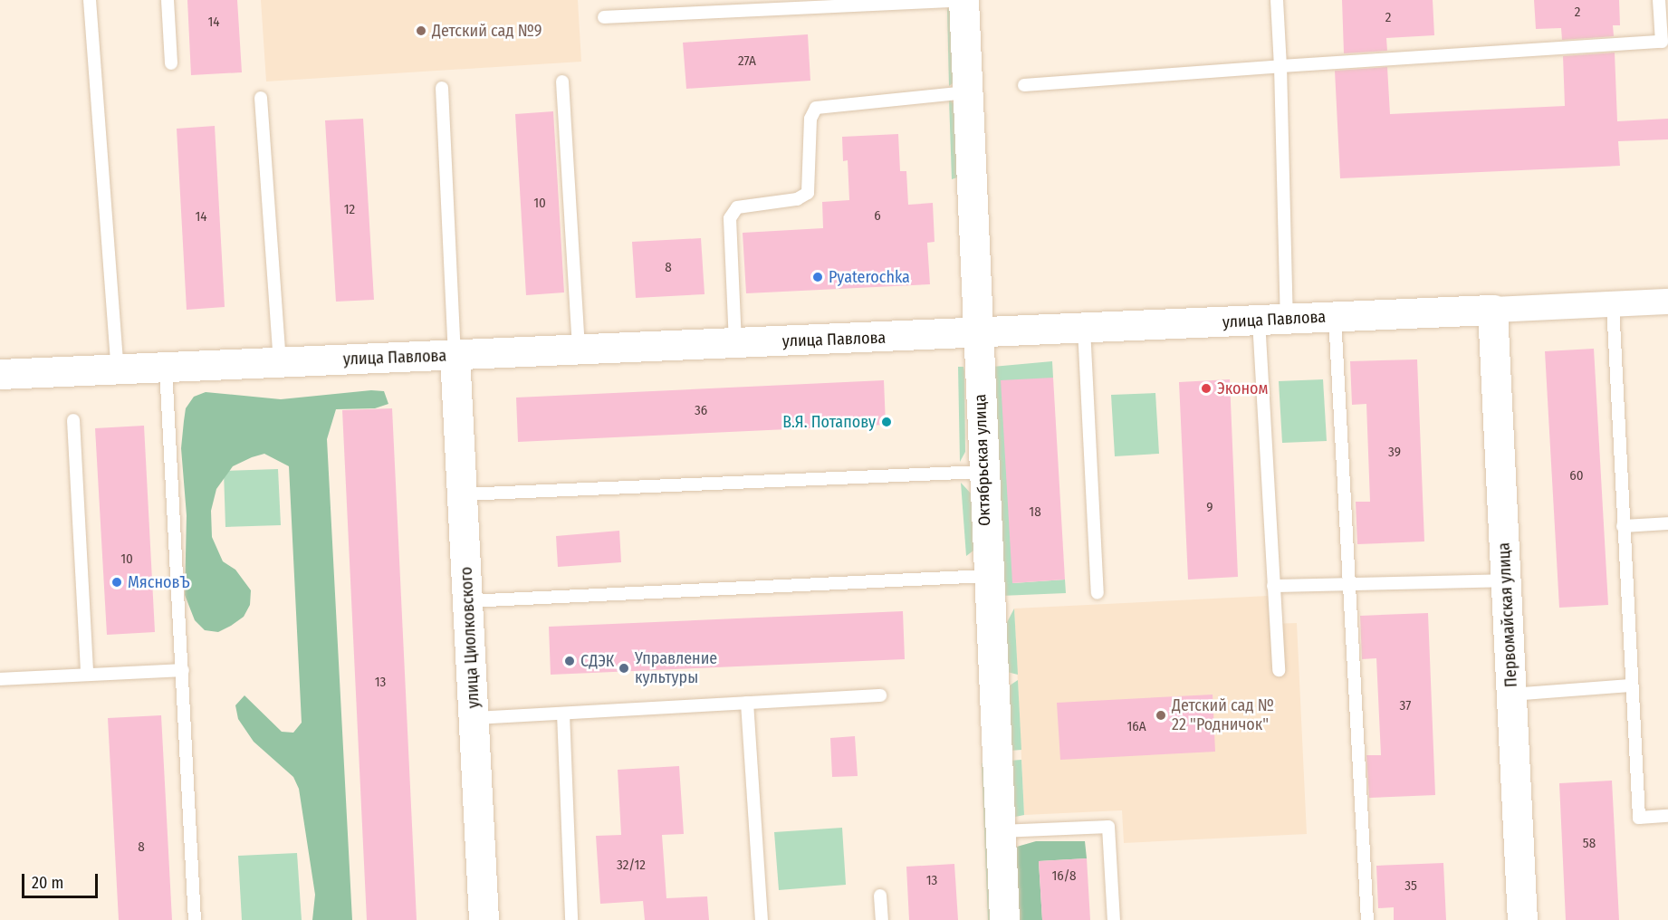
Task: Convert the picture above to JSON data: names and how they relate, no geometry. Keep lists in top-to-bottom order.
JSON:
{
  "streets": {
    "main road": [
      "улица Павлова",
      "Октябрьская улица",
      "Первомайская улица",
      "улица Циолковского"
    ]
  },
  "crossings": [
    ["улица Павлова", "Октябрьская улица"],
    ["улица Павлова", "Первомайская улица"],
    ["улица Павлова", "улица Циолковского"]
  ],
  "places": [
    "Детский сад №9",
    "Pyaterochka",
    "Эконом",
    "В.Я. Потапову",
    "МясновЪ",
    "СДЭК",
    "Управление культуры",
    "Детский сад № 22 \"Родничок\""
  ],
  "house_numbers": [
    "2",
    "2",
    "14",
    "27А",
    "10",
    "12",
    "6",
    "14",
    "8",
    "36",
    "39",
    "60",
    "9",
    "18",
    "10",
    "13",
    "37",
    "16А",
    "58",
    "8",
    "32/12",
    "16/8",
    "13",
    "35"
  ],
  "scale_bar": "20 m"
}
